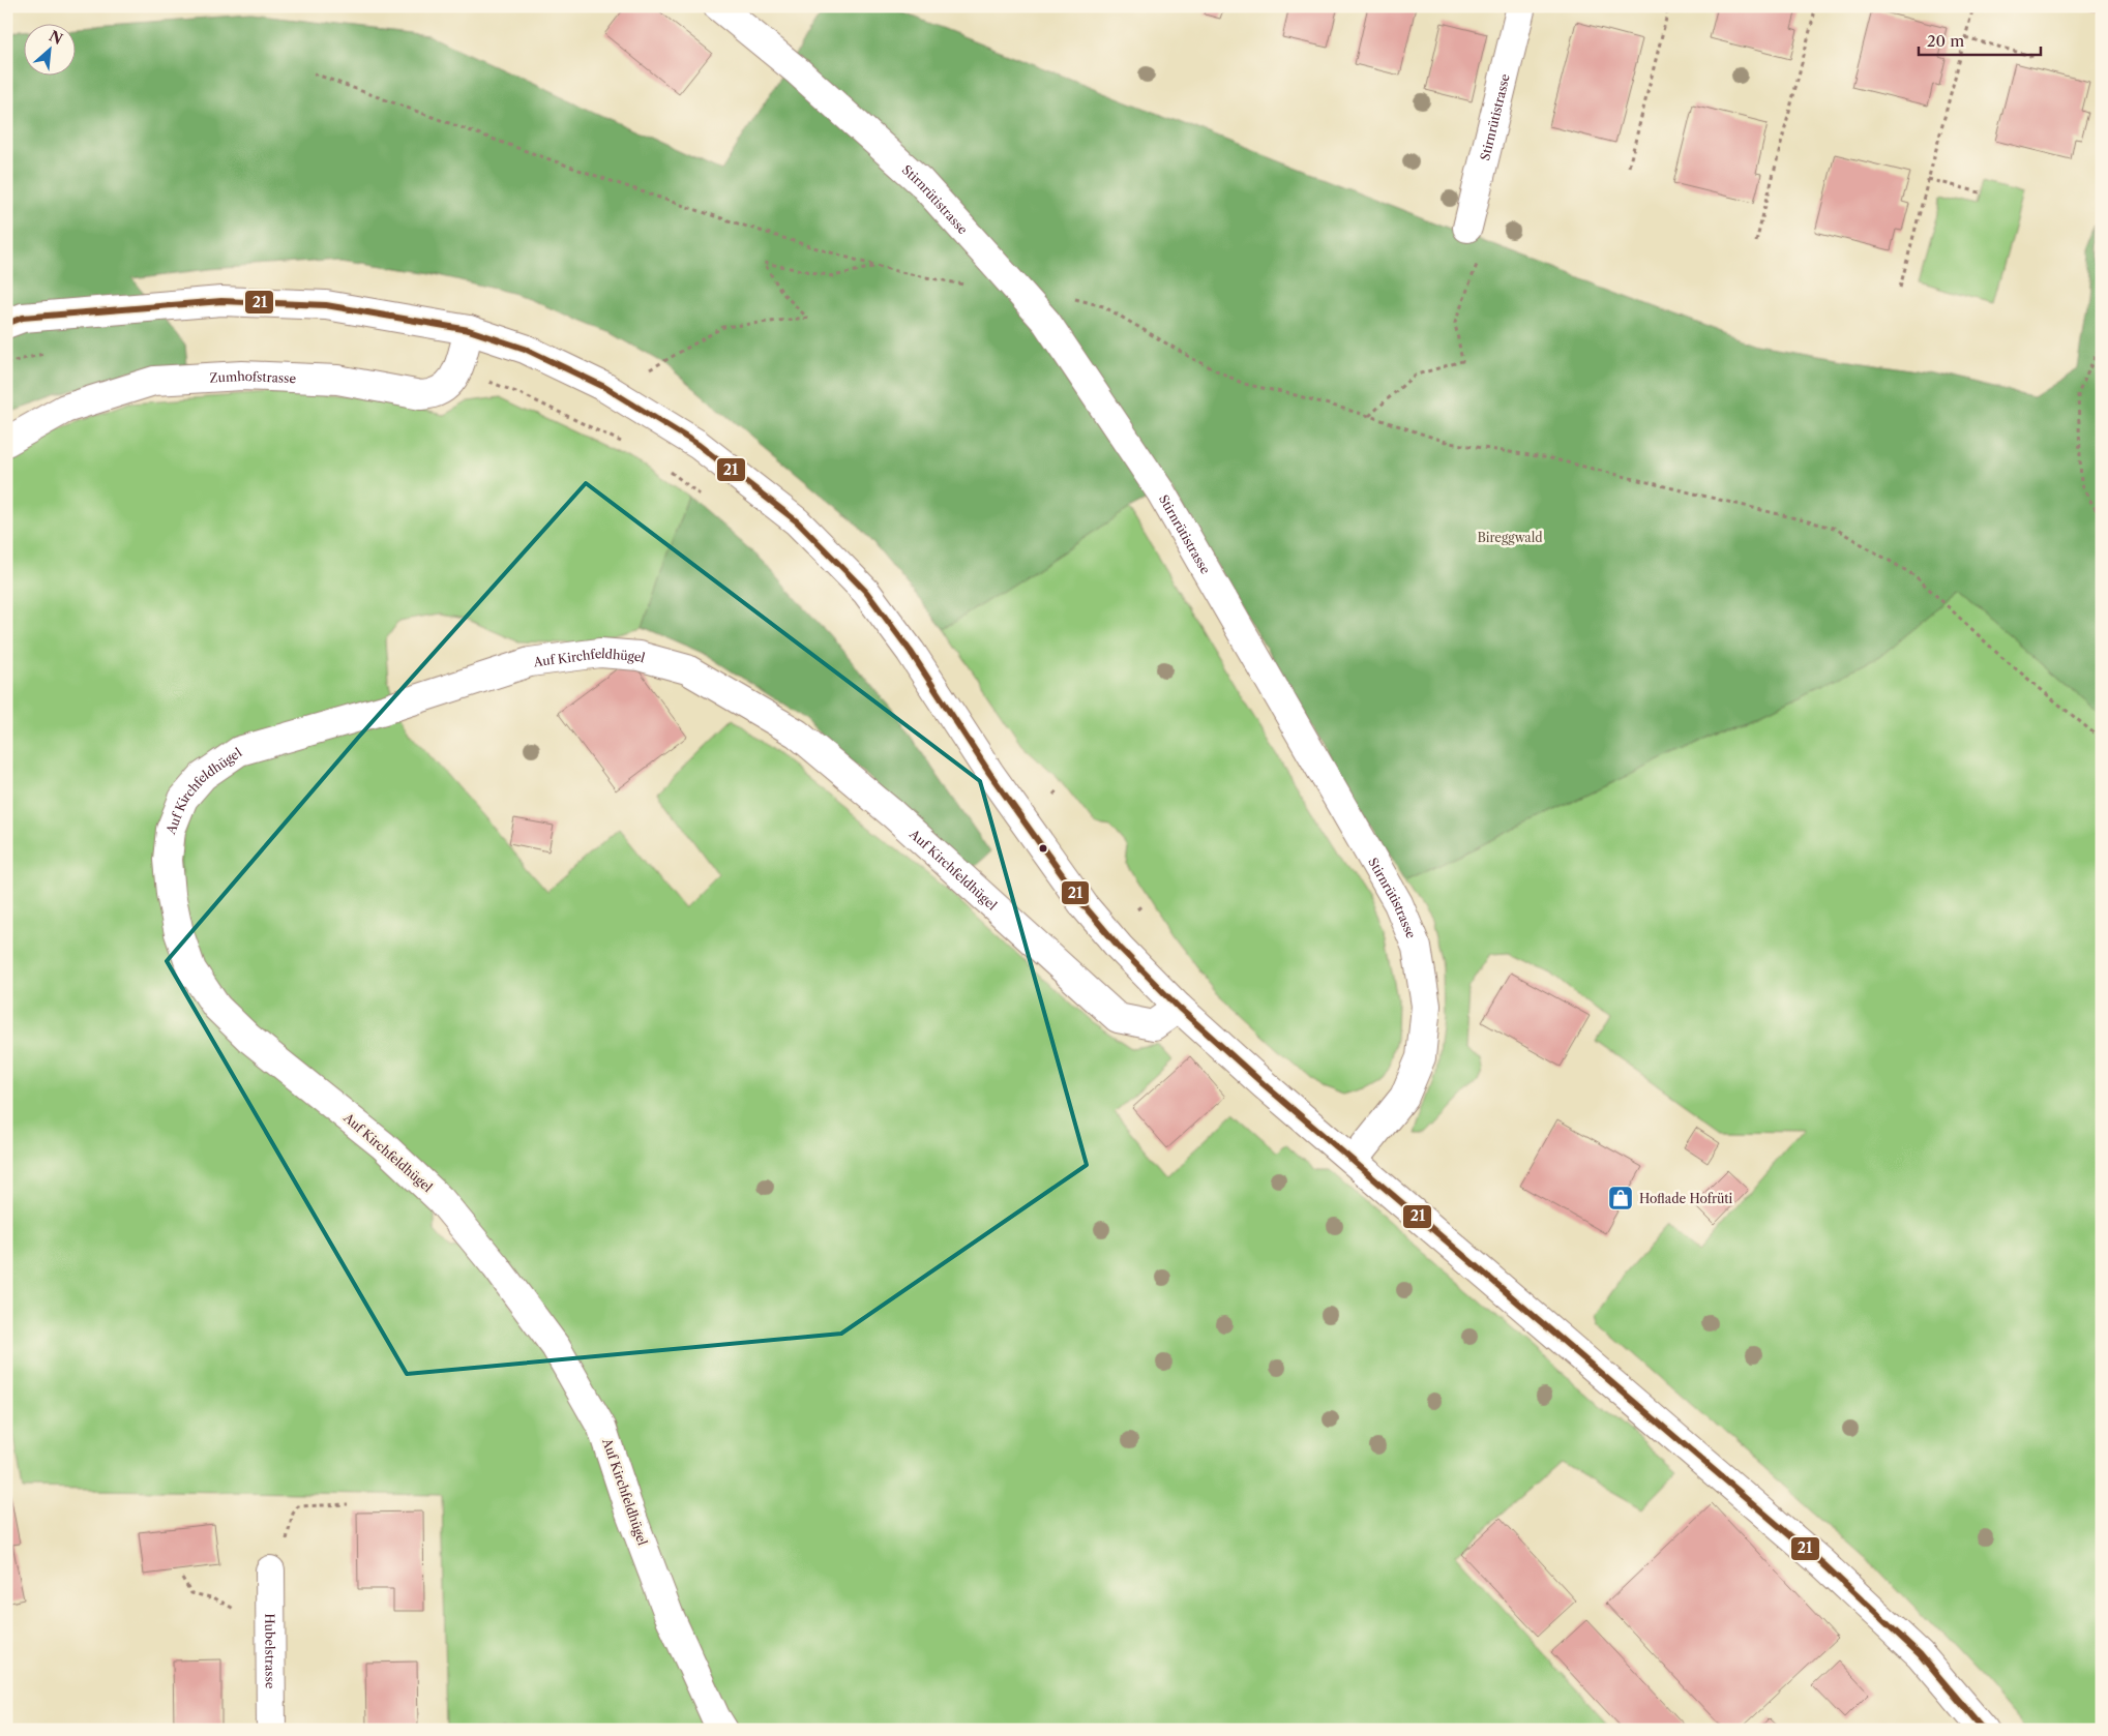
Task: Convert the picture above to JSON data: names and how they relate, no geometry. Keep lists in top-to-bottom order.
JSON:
{
  "streets": {
    "street": [
      "Stirnrütistrasse",
      "Zumhofstrasse",
      "Auf Kirchfeldhügel",
      "Hubelstrasse"
    ]
  },
  "parks": ["Bireggwald"],
  "places": {
    "shop": ["Hoflade Hofrüti"]
  },
  "lines": ["transit line 21"],
  "scale_bar": "20 m",
  "north": "top right"
}
